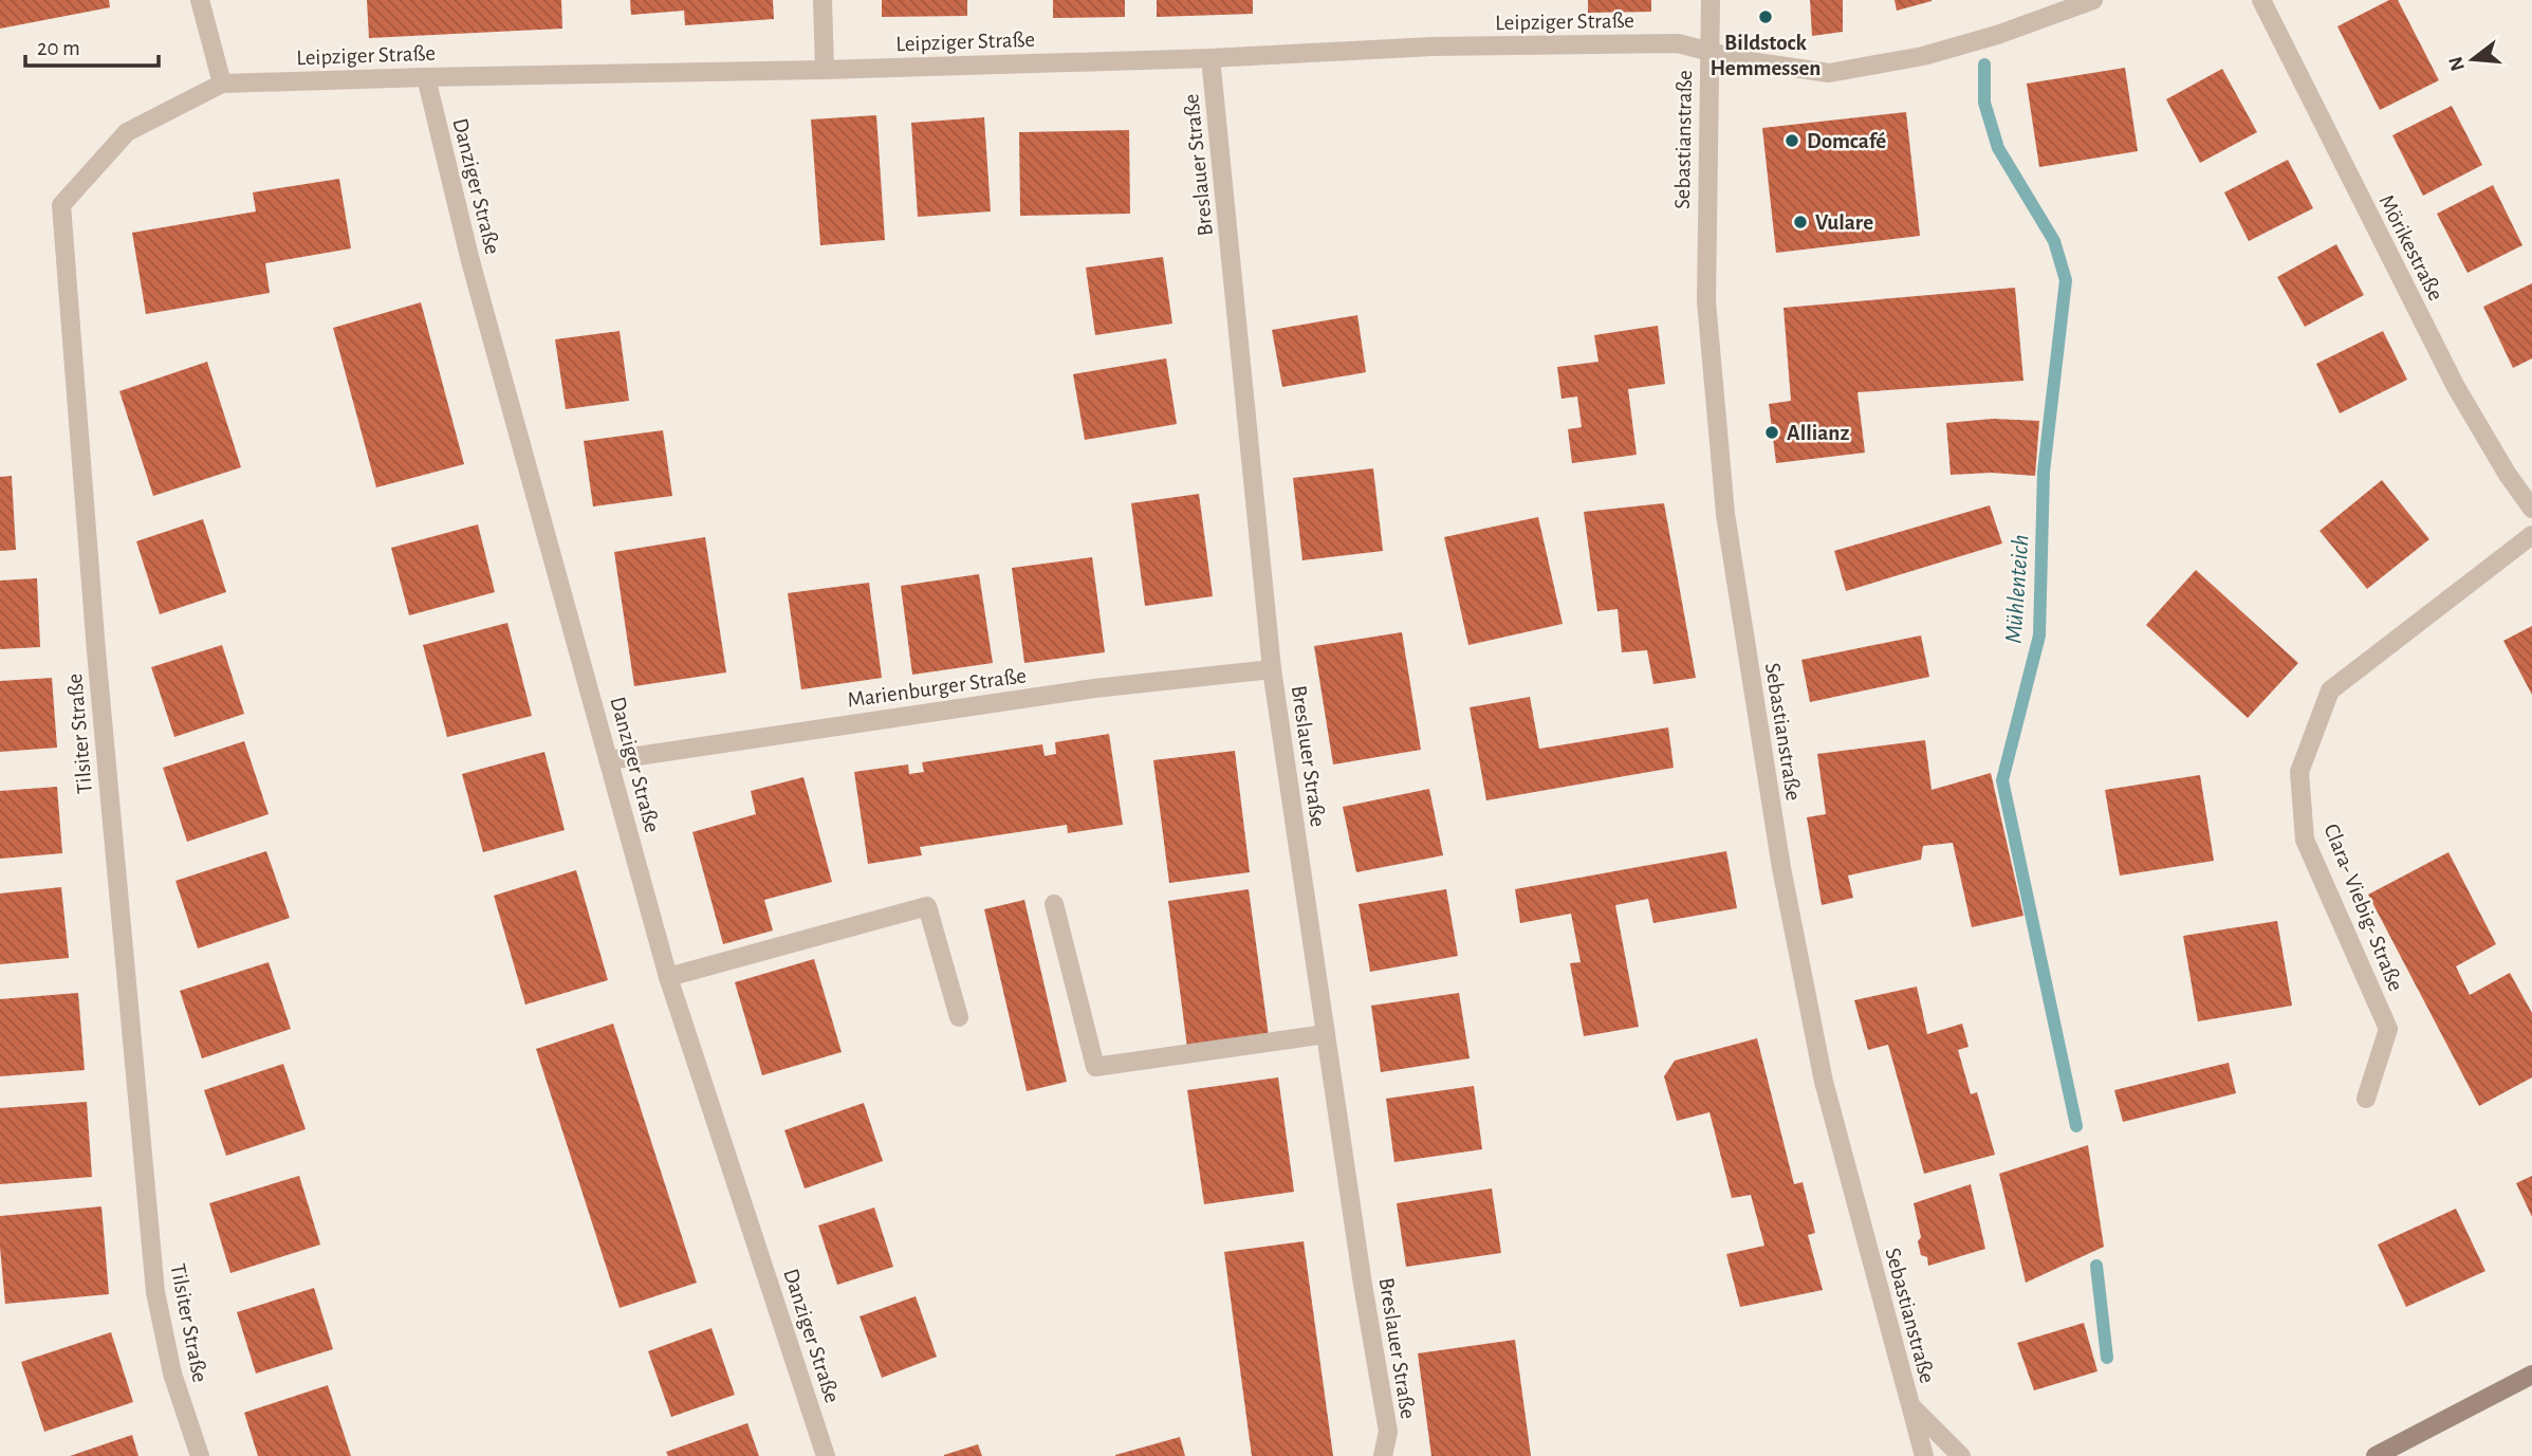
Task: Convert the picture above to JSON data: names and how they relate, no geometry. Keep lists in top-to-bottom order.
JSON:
{
  "streets": {
    "street": [
      "Leipziger Straße",
      "Sebastianstraße",
      "Breslauer Straße",
      "Danziger Straße",
      "Mörikestraße",
      "Marienburger Straße",
      "Tilsiter Straße",
      "Clara- Viebig- Straße"
    ]
  },
  "crossings": [
    ["Leipziger Straße", "Sebastianstraße"],
    ["Leipziger Straße", "Breslauer Straße"],
    ["Leipziger Straße", "Danziger Straße"],
    ["Leipziger Straße", "Tilsiter Straße"],
    ["Breslauer Straße", "Marienburger Straße"],
    ["Danziger Straße", "Marienburger Straße"]
  ],
  "water": ["Mühlenteich"],
  "places": [
    "Bildstock Hemmessen",
    "Domcafé",
    "Vulare",
    "Allianz"
  ],
  "scale_bar": "20 m",
  "north": "left"
}
